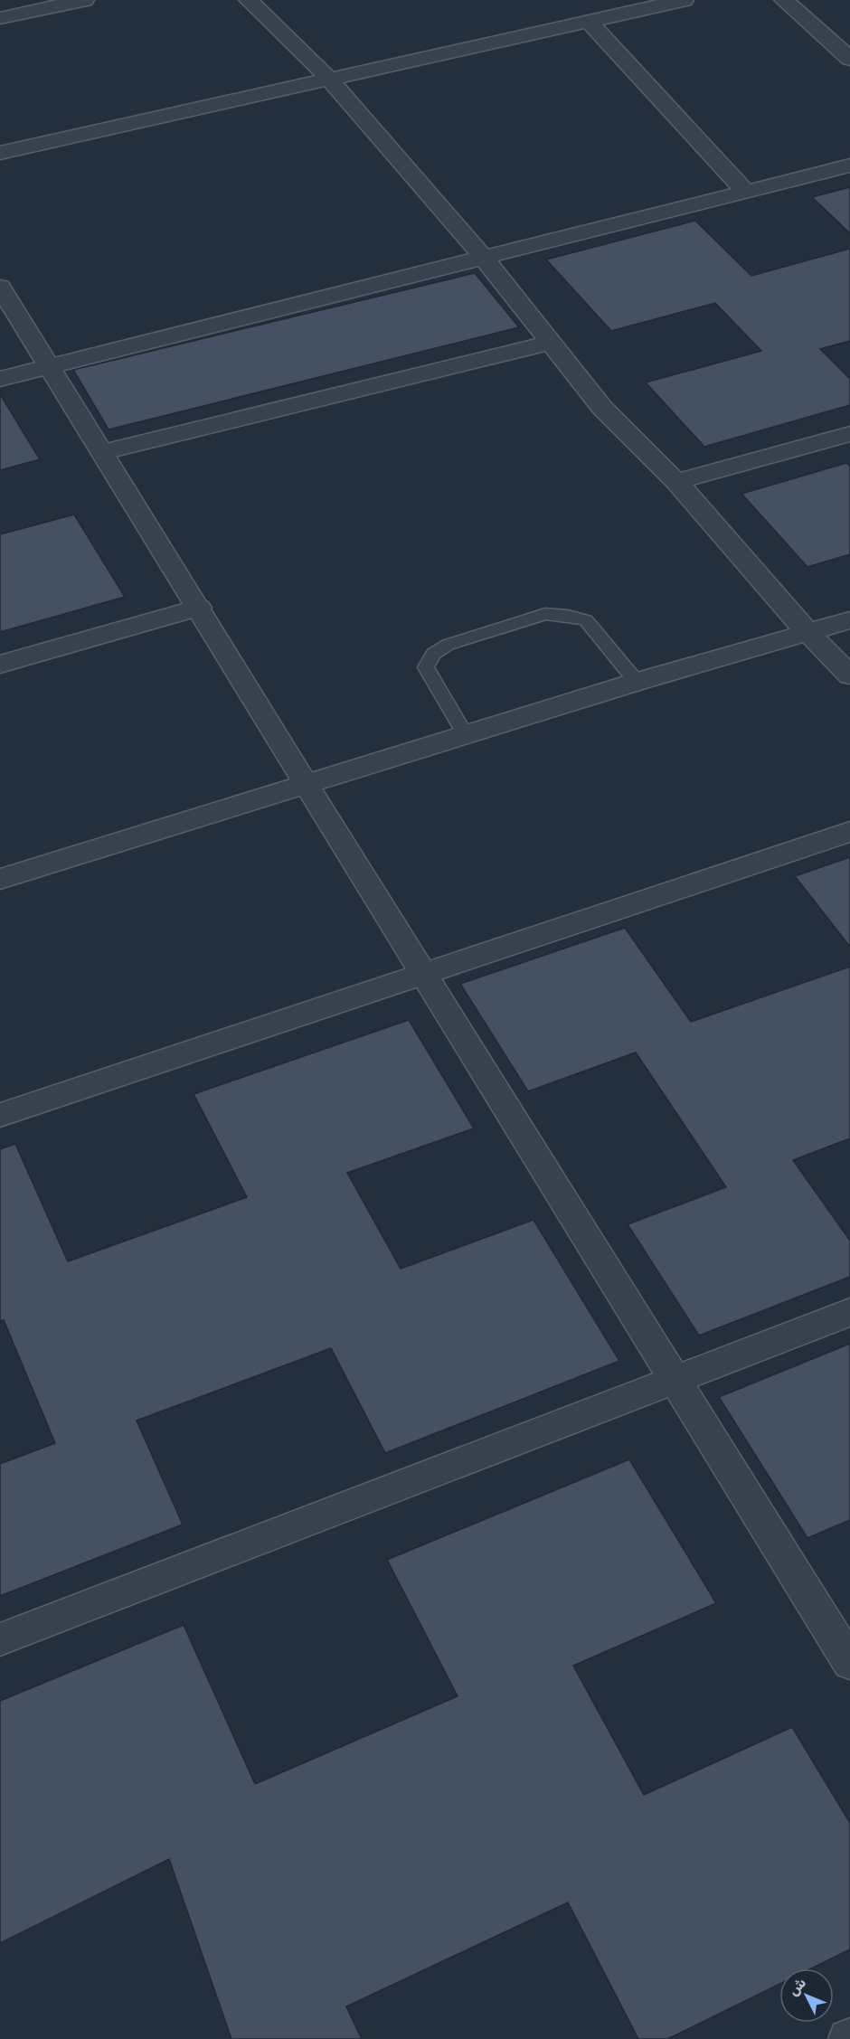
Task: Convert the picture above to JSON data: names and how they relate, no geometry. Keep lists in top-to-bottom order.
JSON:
{
  "north": "top left"
}
